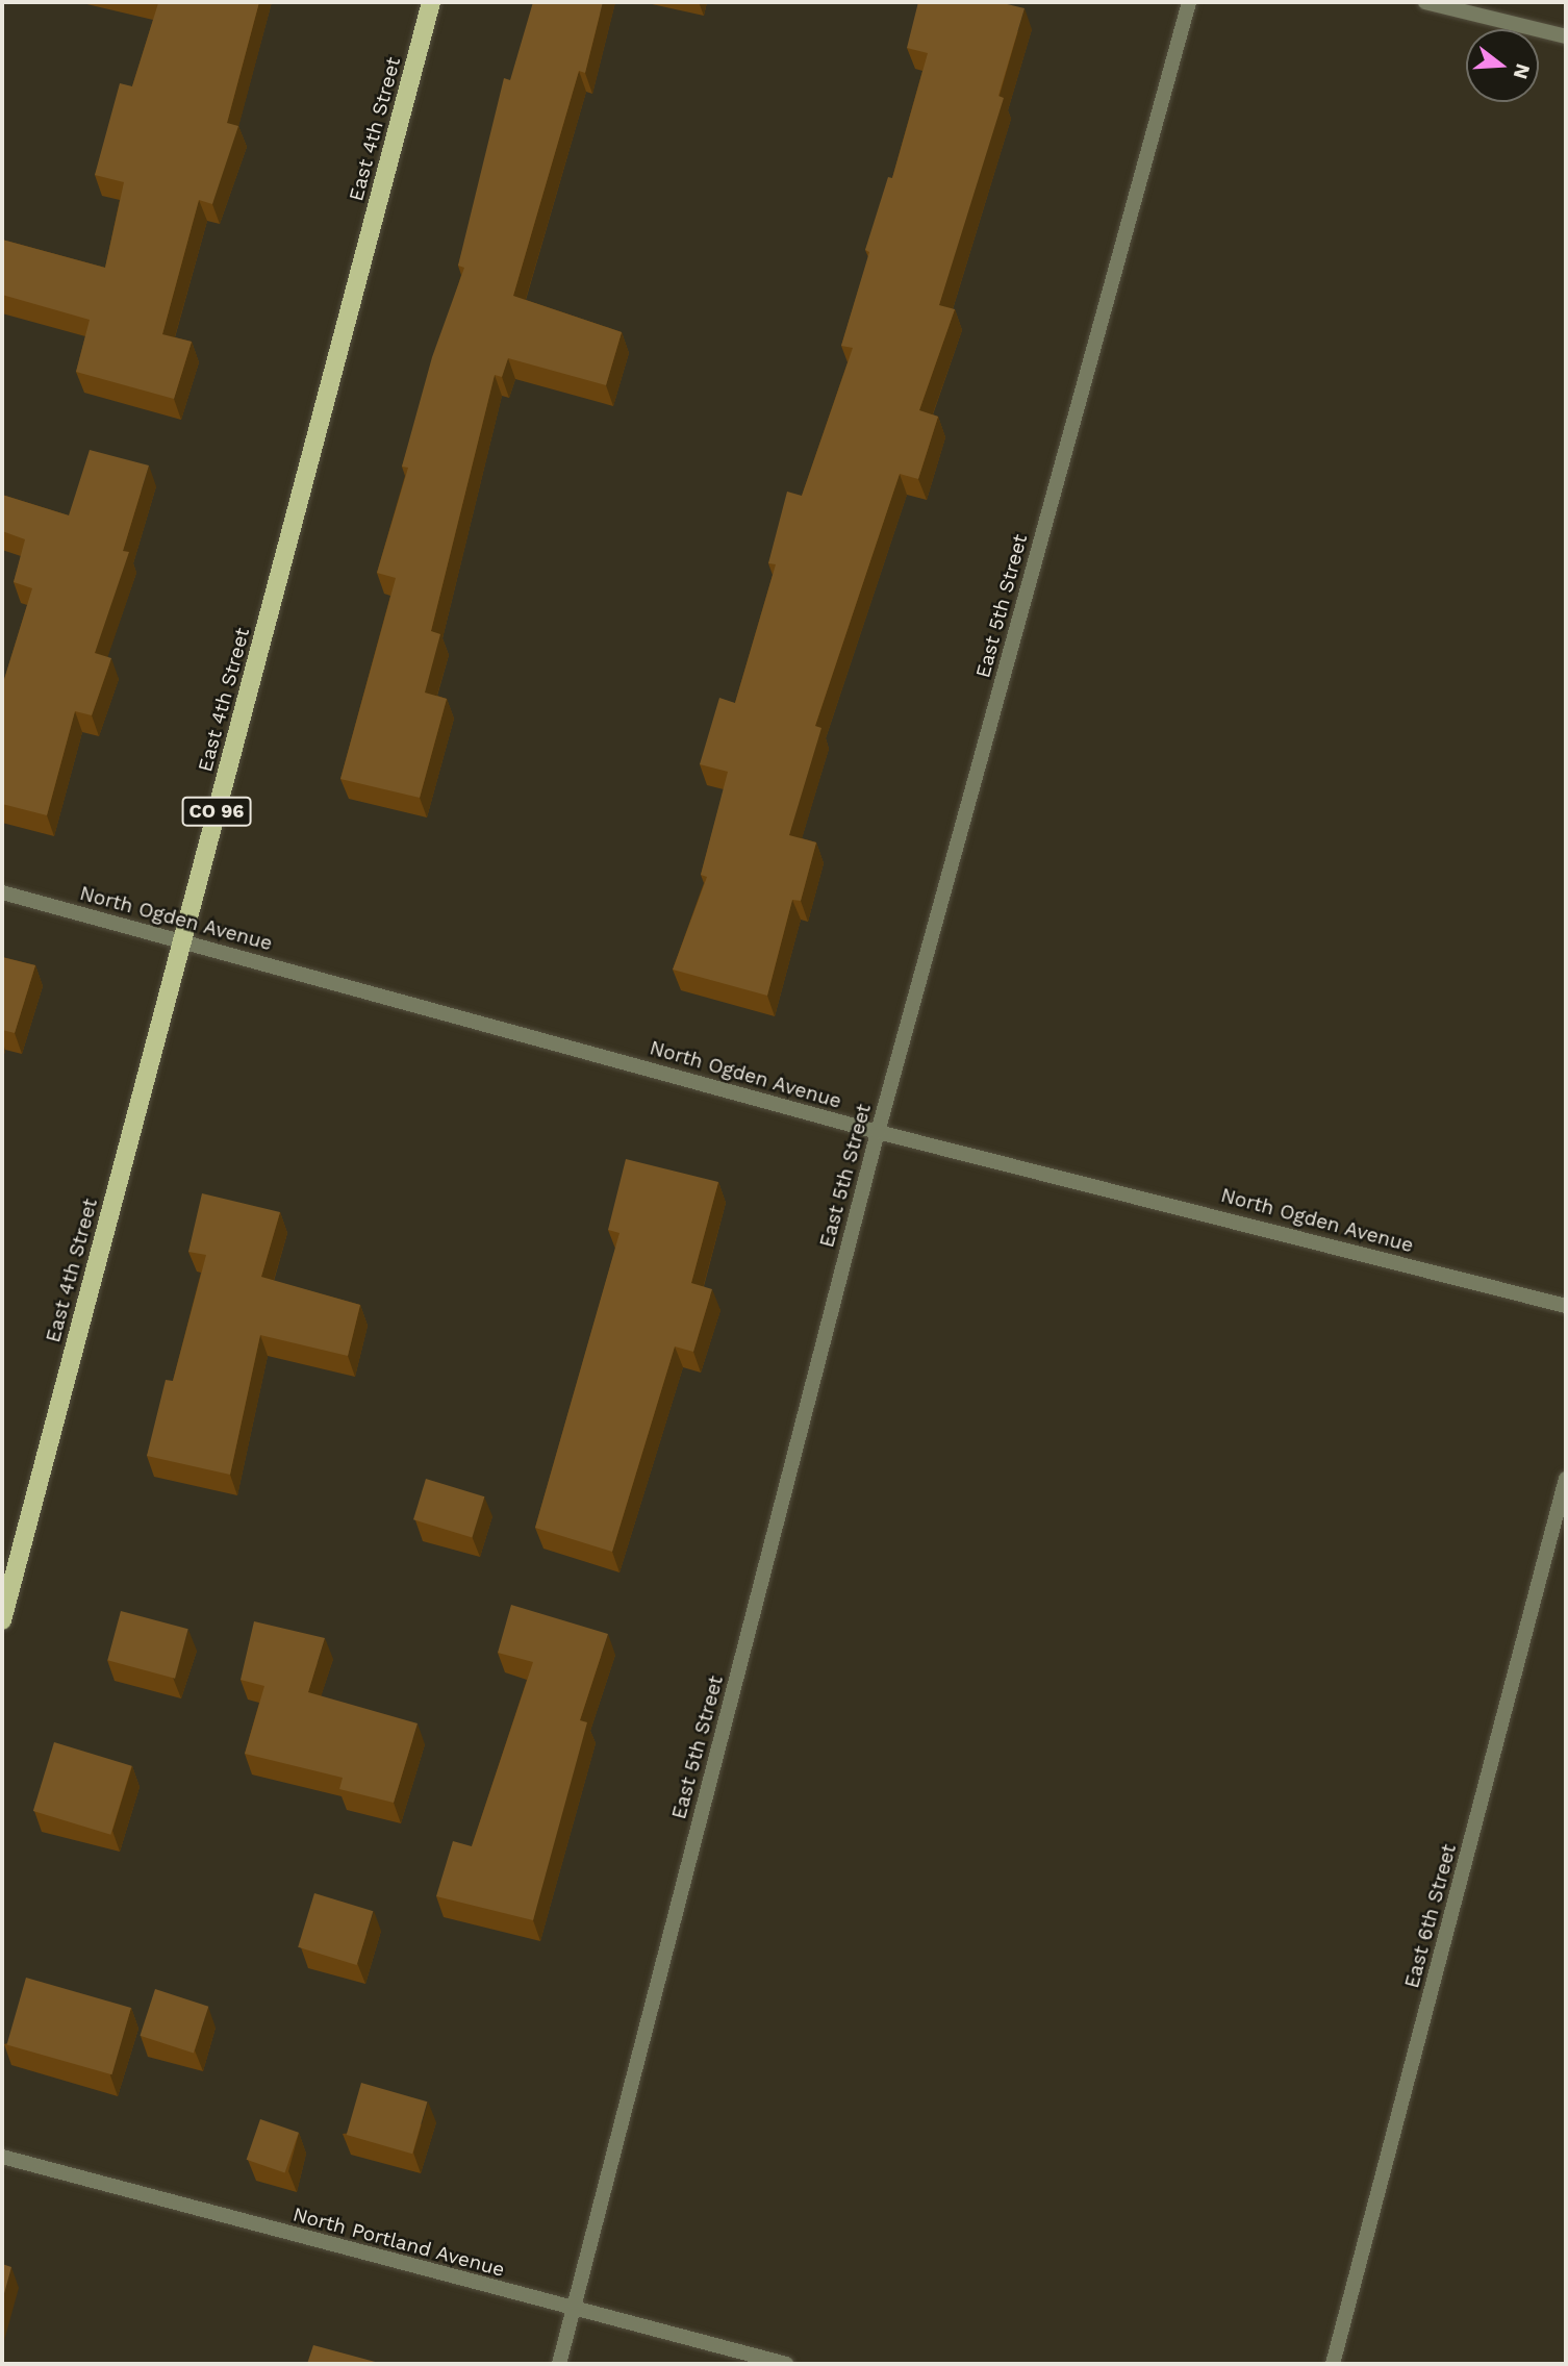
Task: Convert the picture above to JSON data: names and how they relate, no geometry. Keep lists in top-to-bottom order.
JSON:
{
  "streets": {
    "main road": ["East 4th Street", "CO 96"],
    "street": [
      "East 5th Street",
      "North Ogden Avenue",
      "East 6th Street",
      "North Portland Avenue"
    ]
  },
  "crossings": [
    ["East 4th Street", "North Ogden Avenue"],
    ["East 5th Street", "North Ogden Avenue"],
    ["East 5th Street", "North Portland Avenue"]
  ],
  "north": "right"
}
